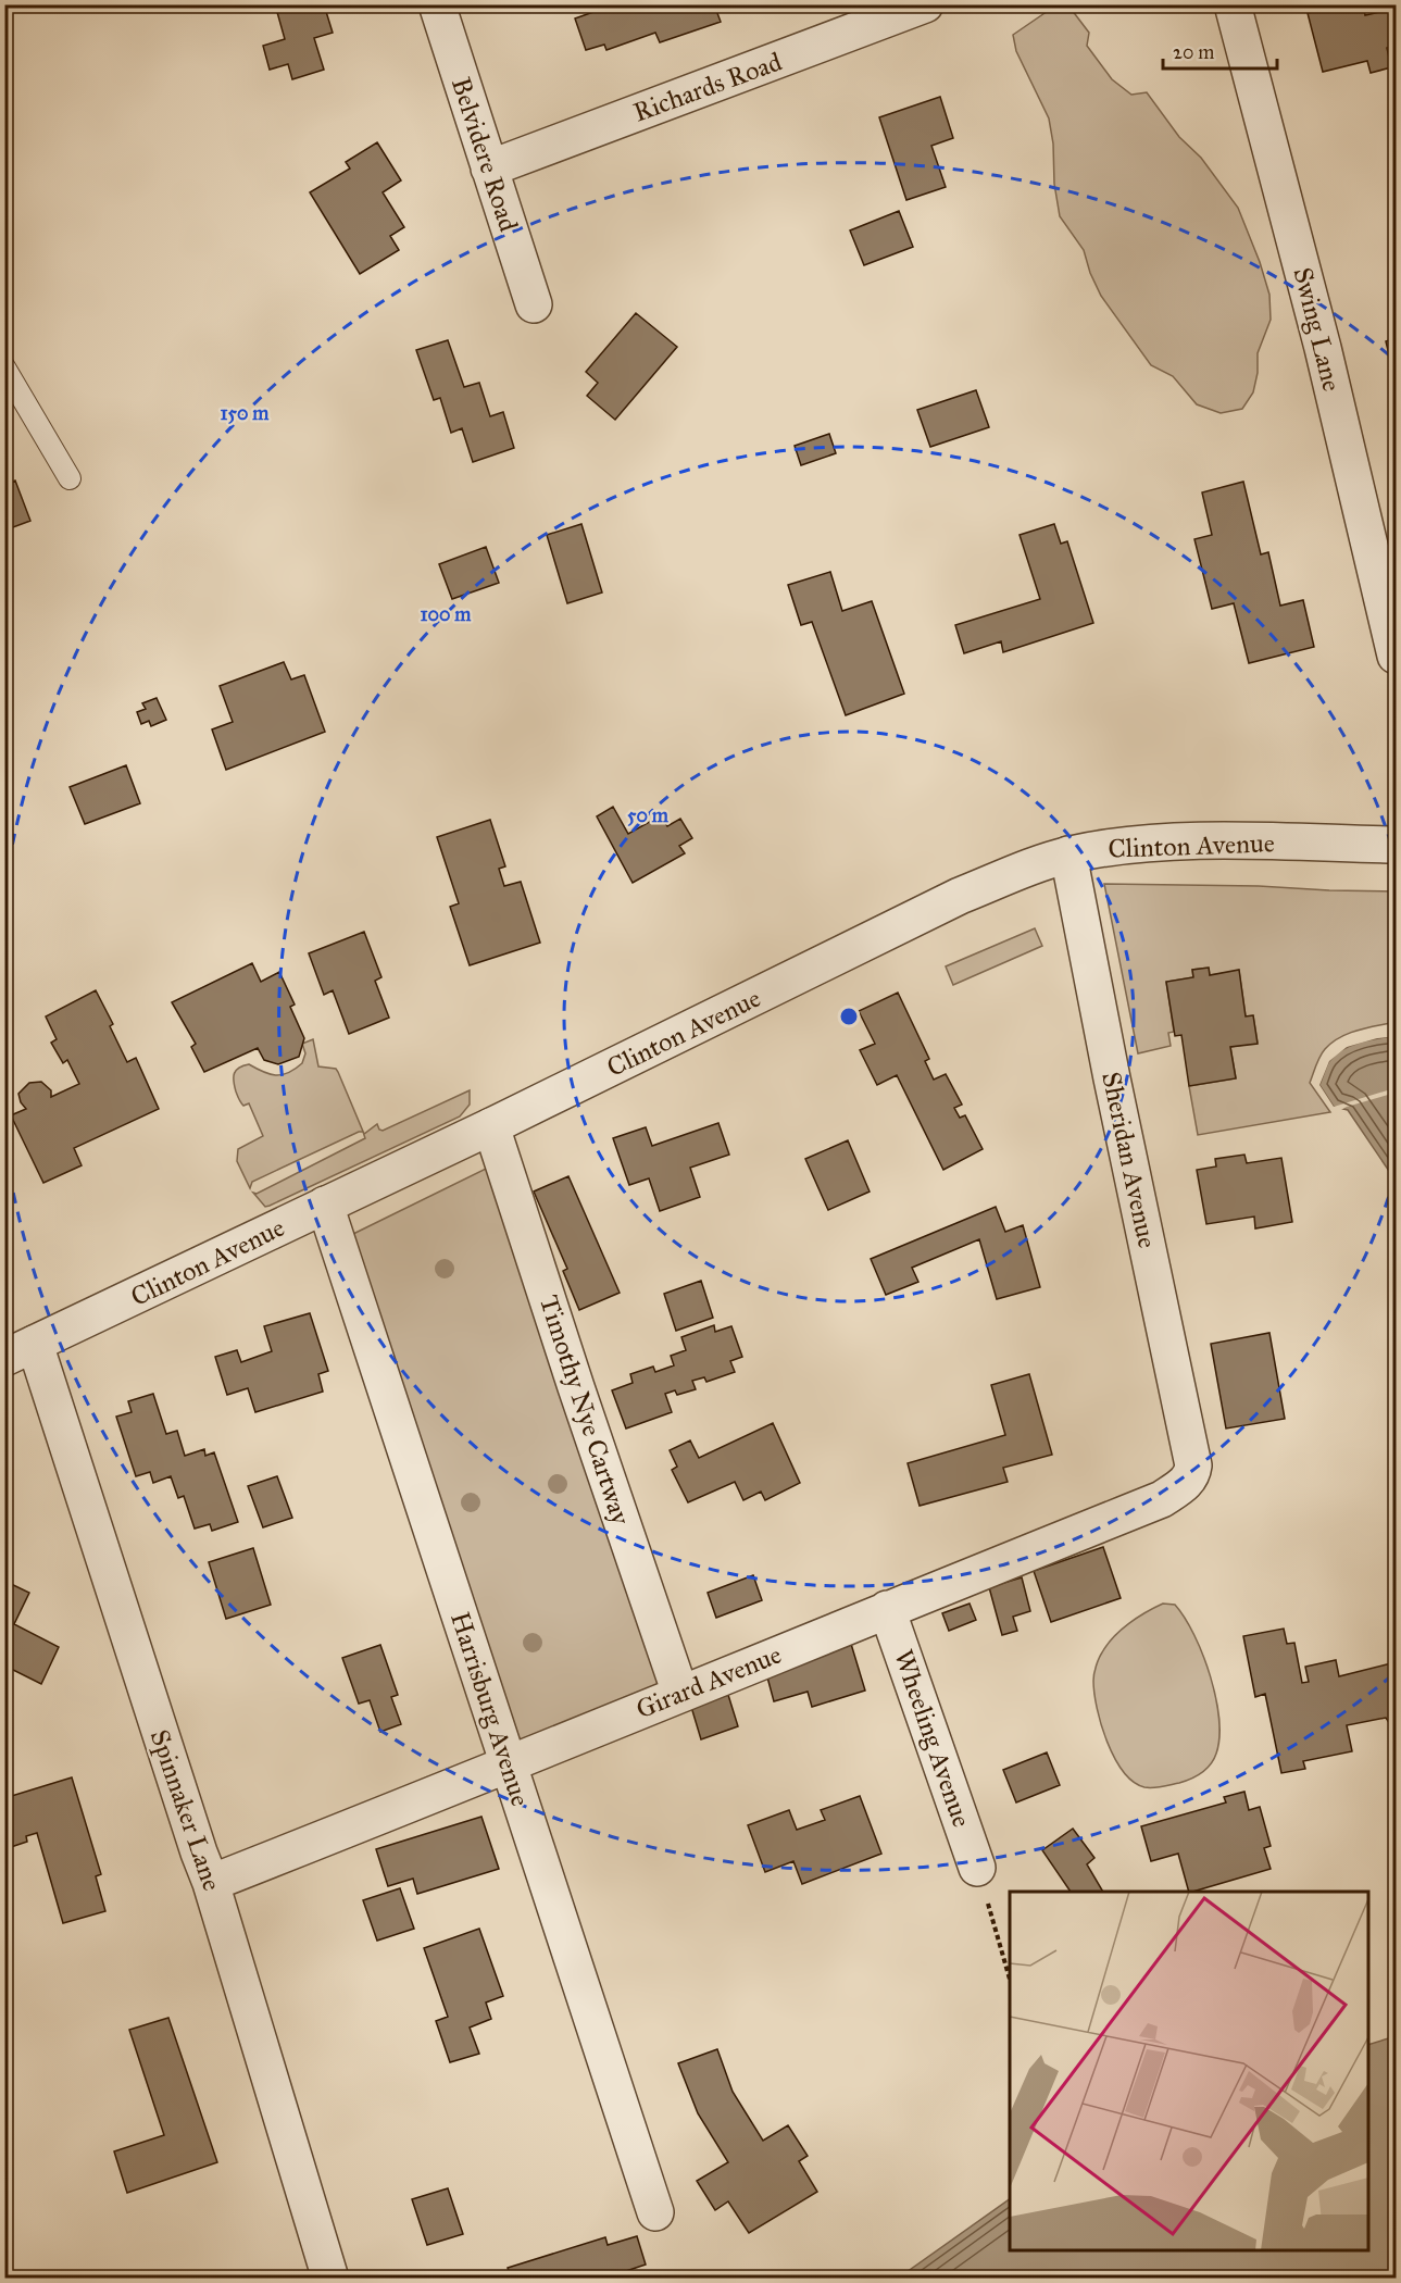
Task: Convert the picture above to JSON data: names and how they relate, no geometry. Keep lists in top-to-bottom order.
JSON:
{
  "streets": {
    "street": [
      "Richards Road",
      "Belvidere Road",
      "Swing Lane",
      "Clinton Avenue",
      "Sheridan Avenue",
      "Timothy Nye Cartway",
      "Girard Avenue",
      "Harrisburg Avenue",
      "Wheeling Avenue",
      "Spinnaker Lane"
    ]
  },
  "crossings": [
    ["Richards Road", "Belvidere Road"],
    ["Clinton Avenue", "Sheridan Avenue"],
    ["Clinton Avenue", "Timothy Nye Cartway"],
    ["Clinton Avenue", "Harrisburg Avenue"],
    ["Clinton Avenue", "Spinnaker Lane"],
    ["Sheridan Avenue", "Girard Avenue"],
    ["Timothy Nye Cartway", "Girard Avenue"],
    ["Girard Avenue", "Harrisburg Avenue"],
    ["Girard Avenue", "Wheeling Avenue"],
    ["Girard Avenue", "Spinnaker Lane"]
  ],
  "scale_bar": "20 m",
  "rings": ["150 m", "100 m", "50 m"]
}
